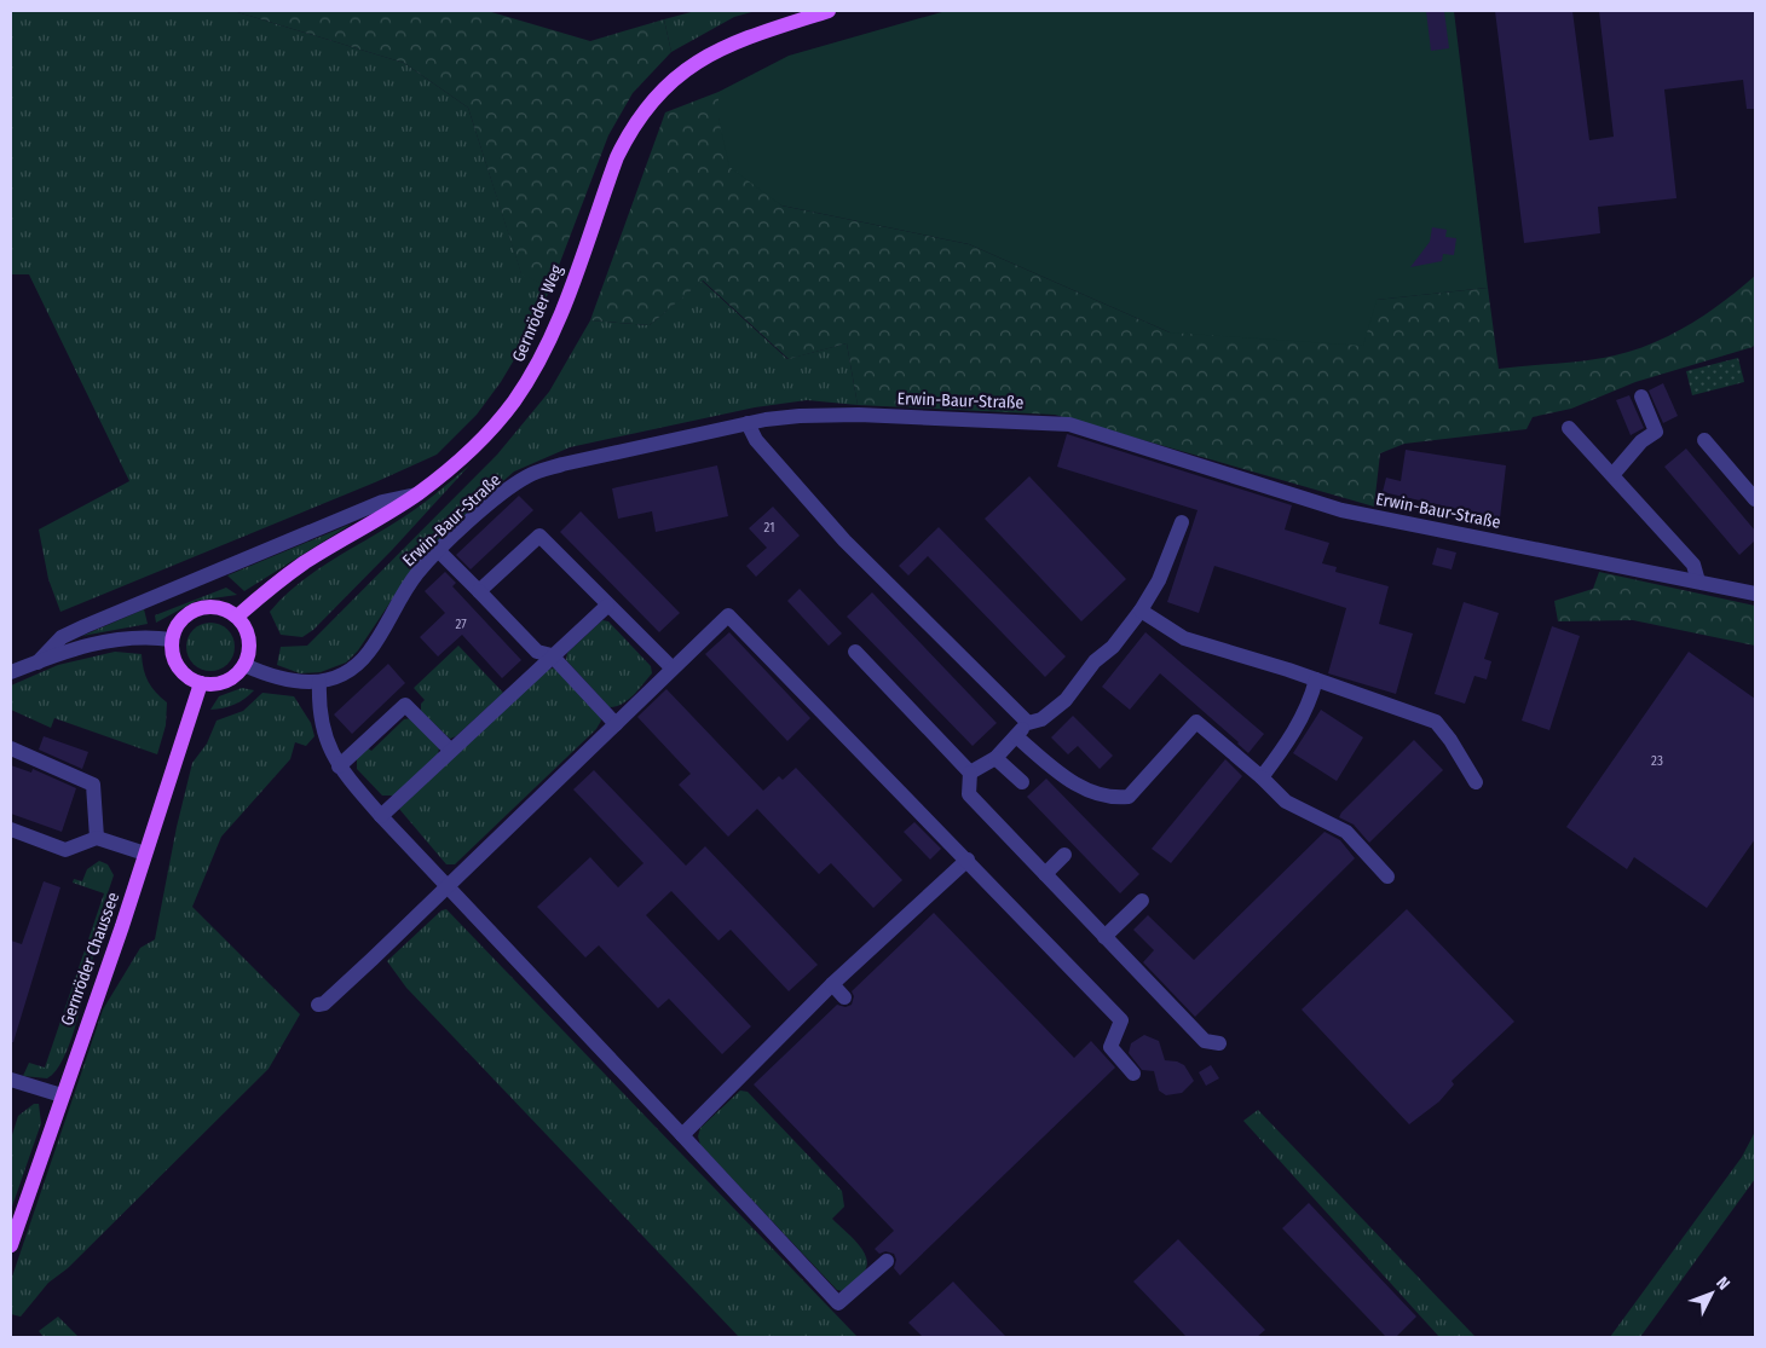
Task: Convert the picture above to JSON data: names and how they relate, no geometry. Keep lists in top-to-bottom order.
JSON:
{
  "streets": {
    "main road": ["Gernröder Weg", "Gernröder Chaussee"],
    "street": ["Erwin-Baur-Straße"]
  },
  "crossings": [
    ["Gernröder Weg", "Erwin-Baur-Straße"],
    ["Gernröder Weg", "Gernröder Chaussee"],
    ["Erwin-Baur-Straße", "Gernröder Chaussee"]
  ],
  "house_numbers": ["21", "27", "23"],
  "north": "top right"
}
